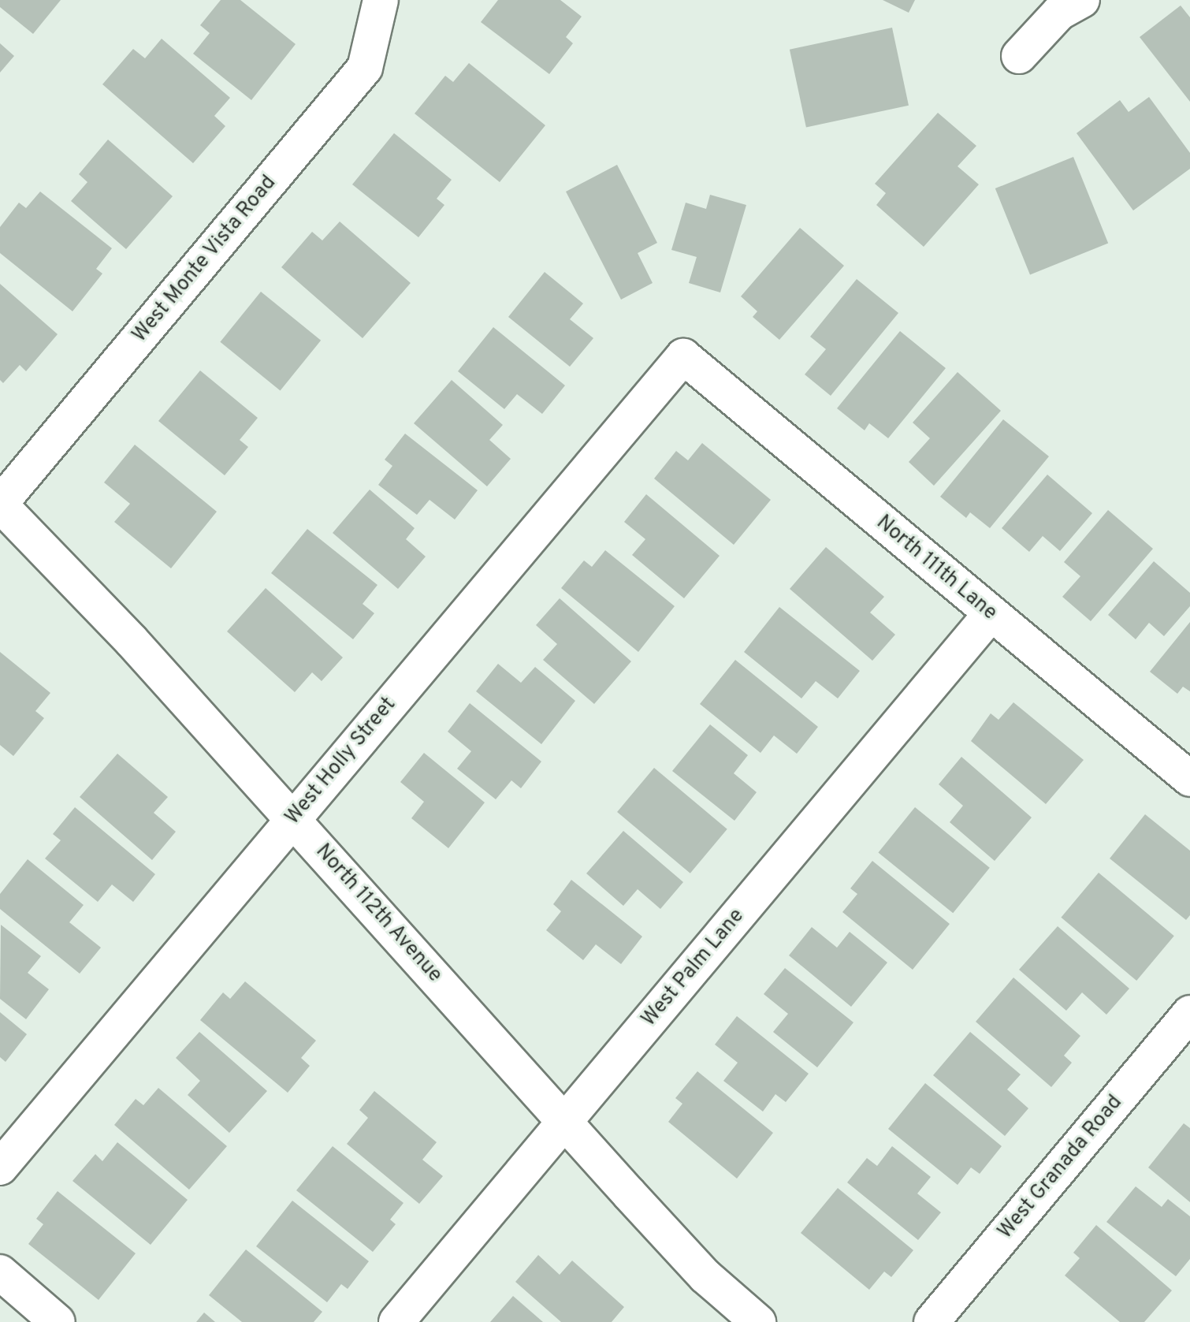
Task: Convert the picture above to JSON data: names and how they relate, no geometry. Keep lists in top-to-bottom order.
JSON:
{
  "streets": {
    "street": [
      "West Monte Vista Road",
      "North 111th Lane",
      "West Holly Street",
      "North 112th Avenue",
      "West Palm Lane",
      "West Granada Road"
    ]
  },
  "crossings": [
    ["West Monte Vista Road", "North 112th Avenue"],
    ["North 111th Lane", "West Holly Street"],
    ["North 111th Lane", "West Palm Lane"],
    ["West Holly Street", "North 112th Avenue"],
    ["North 112th Avenue", "West Palm Lane"]
  ]
}
